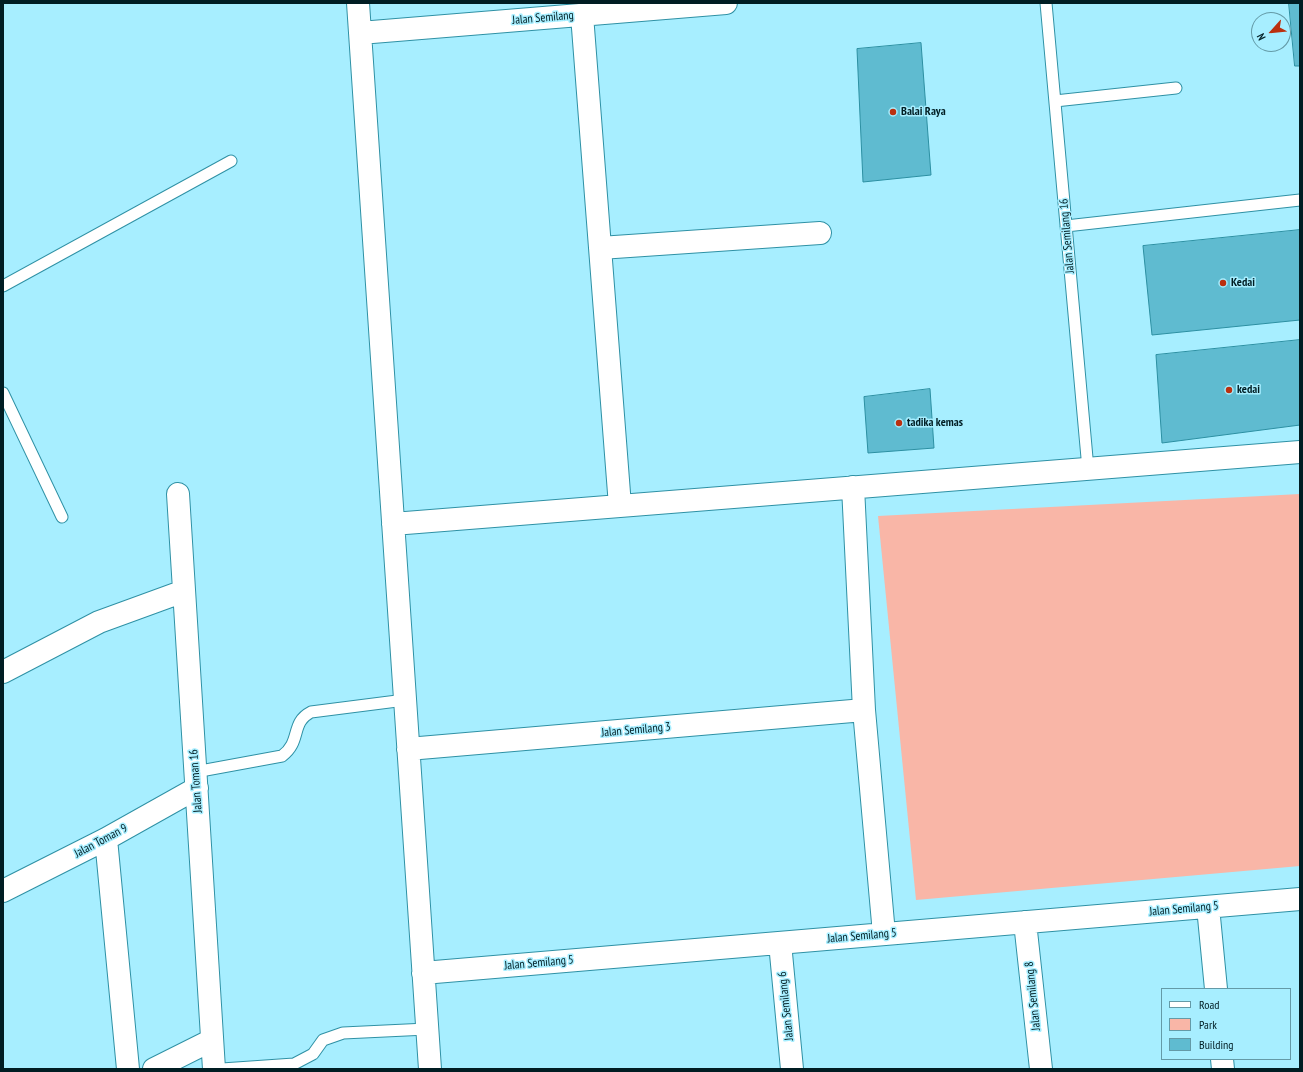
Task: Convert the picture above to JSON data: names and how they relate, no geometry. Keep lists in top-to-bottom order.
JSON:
{
  "streets": {
    "street": [
      "Jalan Semilang",
      "Jalan Semilang 3",
      "Jalan Toman 16",
      "Jalan Toman 9",
      "Jalan Semilang 5",
      "Jalan Semilang 8",
      "Jalan Semilang 6"
    ],
    "lane": ["Jalan Semilang 16"]
  },
  "crossings": [
    ["Jalan Toman 16", "Jalan Toman 9"],
    ["Jalan Semilang 5", "Jalan Semilang 8"],
    ["Jalan Semilang 5", "Jalan Semilang 6"]
  ],
  "places": [
    "Balai Raya",
    "Kedai",
    "kedai",
    "tadika kemas"
  ],
  "legend": ["Road", "Park", "Building"],
  "north": "bottom left"
}
